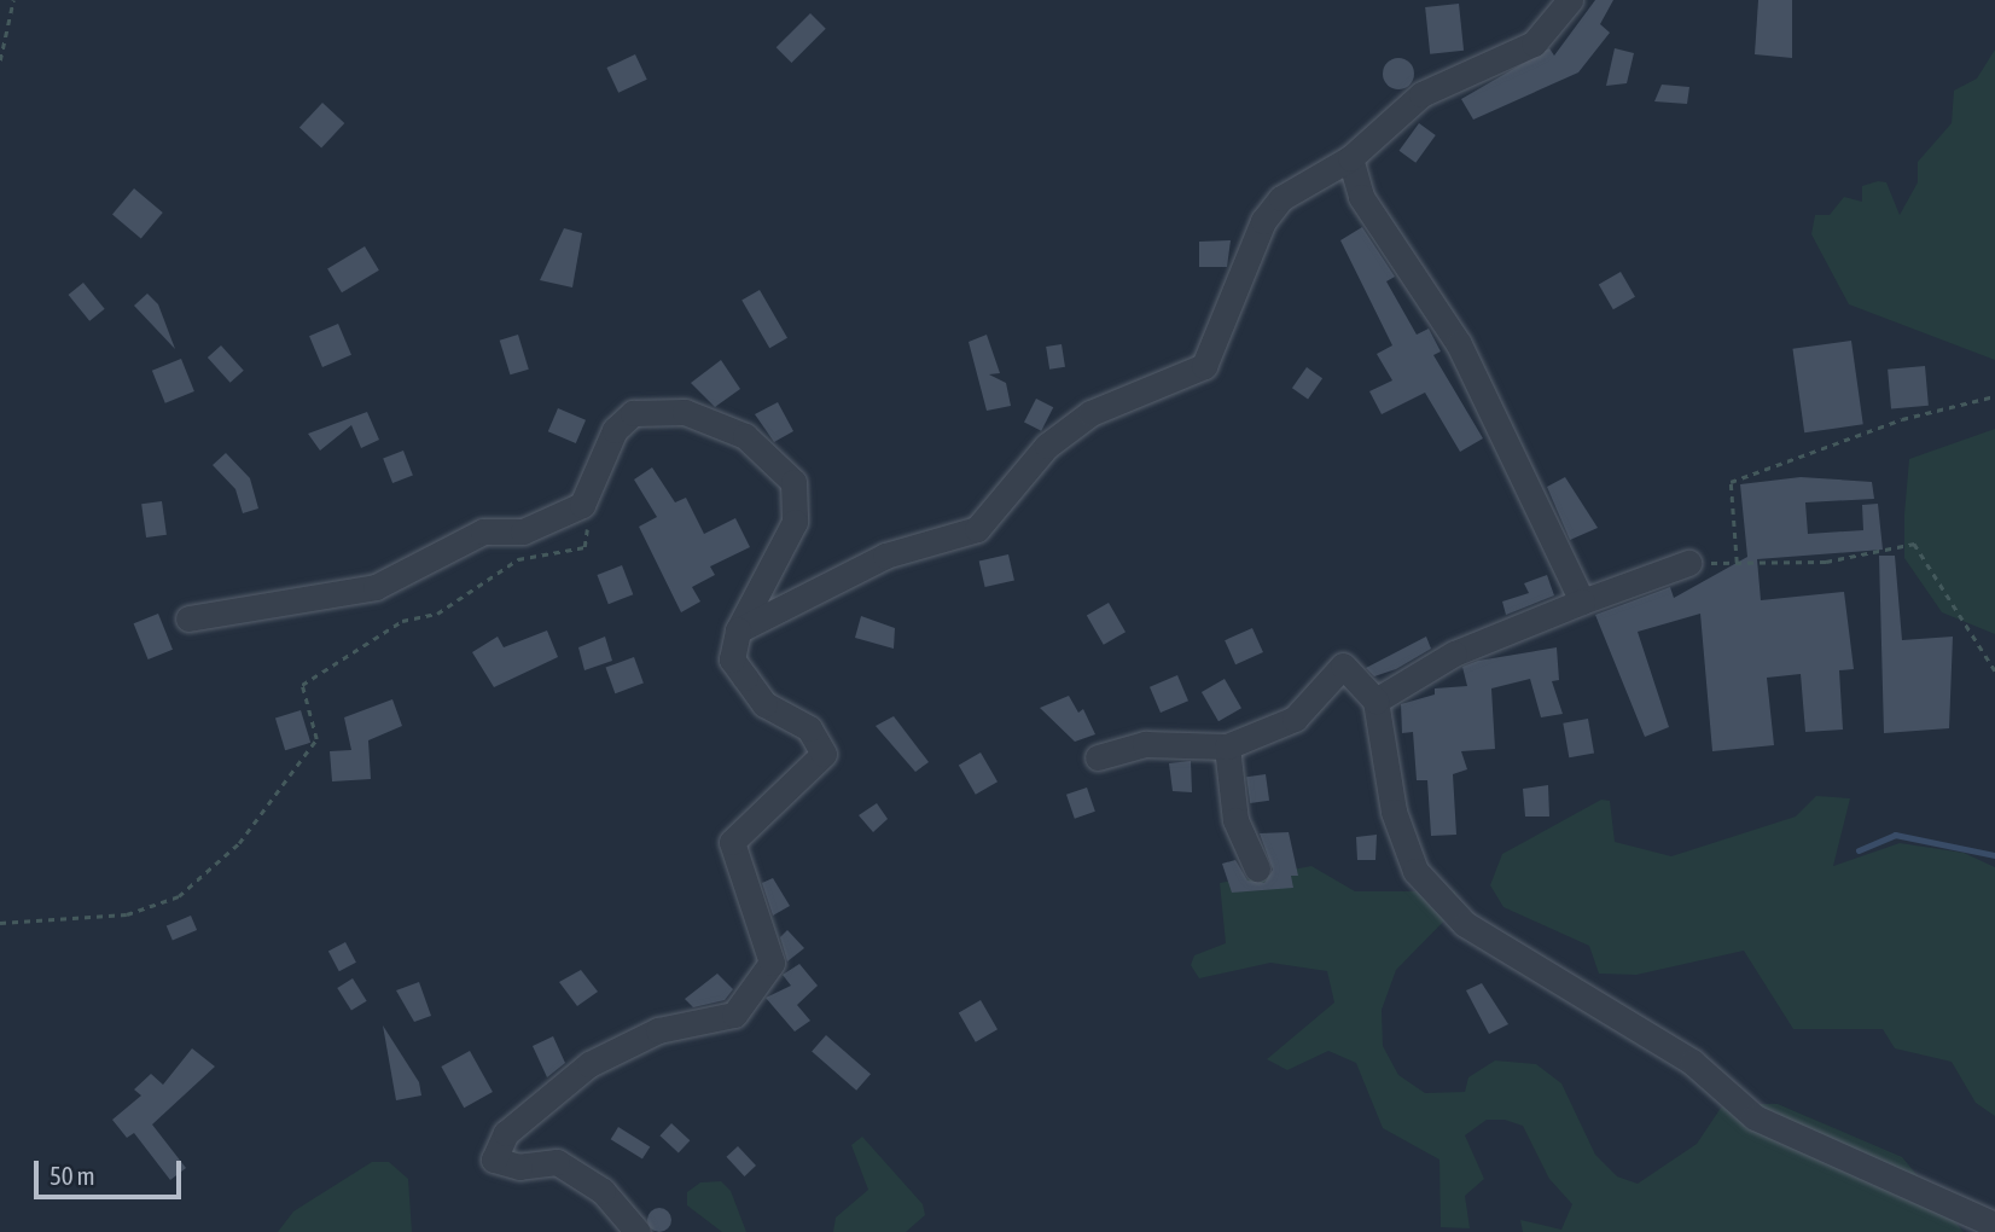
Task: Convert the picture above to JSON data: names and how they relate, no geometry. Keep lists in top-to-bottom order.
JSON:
{
  "scale_bar": "50 m"
}
